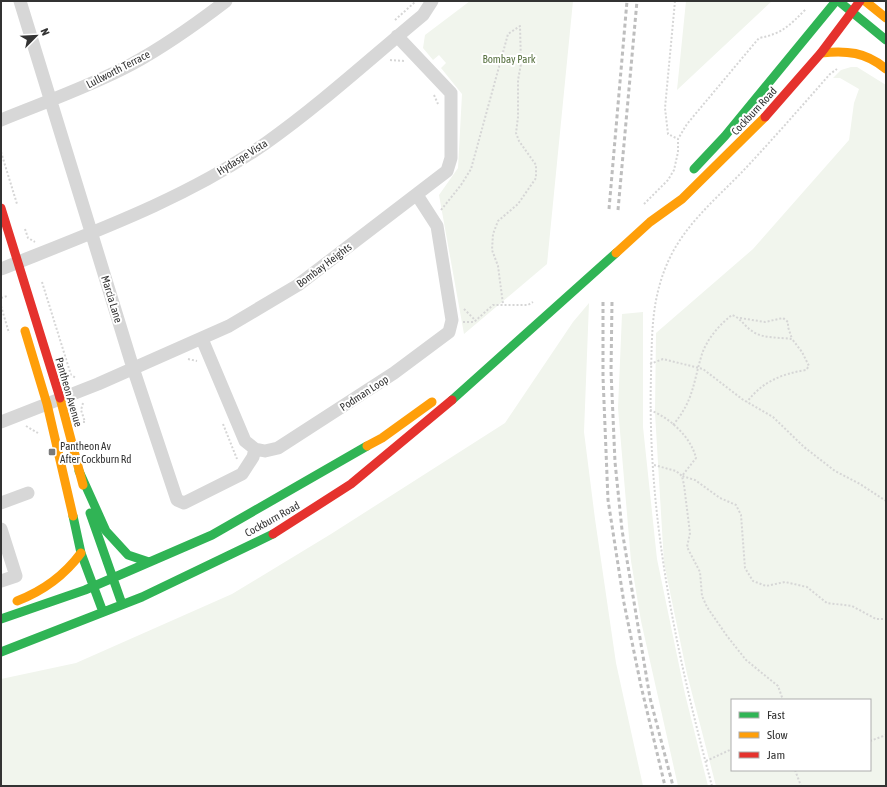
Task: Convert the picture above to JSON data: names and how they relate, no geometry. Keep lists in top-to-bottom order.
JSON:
{
  "streets": {
    "main road": ["Cockburn Road", "Pantheon Avenue"],
    "street": [
      "Lullworth Terrace",
      "Hydaspe Vista",
      "Bombay Heights",
      "Marcia Lane",
      "Podman Loop"
    ]
  },
  "crossings": [
    ["Lullworth Terrace", "Marcia Lane"],
    ["Cockburn Road", "Pantheon Avenue"],
    ["Hydaspe Vista", "Bombay Heights"],
    ["Hydaspe Vista", "Marcia Lane"],
    ["Hydaspe Vista", "Pantheon Avenue"],
    ["Bombay Heights", "Marcia Lane"],
    ["Bombay Heights", "Pantheon Avenue"],
    ["Bombay Heights", "Podman Loop"],
    ["Marcia Lane", "Podman Loop"]
  ],
  "parks": ["Bombay Park"],
  "places": {
    "transit": ["Pantheon Av After Cockburn Rd"]
  },
  "legend": ["Fast", "Slow", "Jam"],
  "north": "top right"
}
